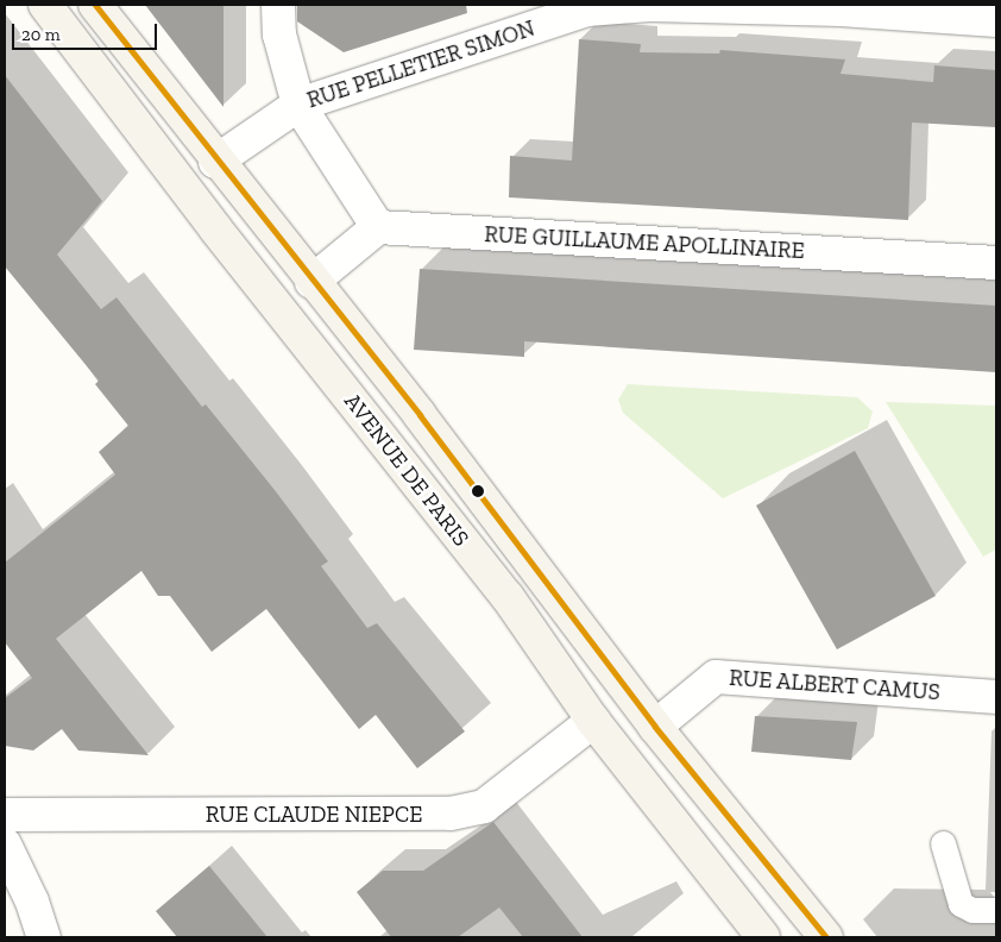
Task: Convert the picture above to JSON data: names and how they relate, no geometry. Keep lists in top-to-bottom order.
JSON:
{
  "streets": {
    "main road": ["AVENUE DE PARIS"],
    "street": [
      "RUE PELLETIER SIMON",
      "RUE GUILLAUME APOLLINAIRE",
      "RUE ALBERT CAMUS",
      "RUE CLAUDE NIEPCE"
    ]
  },
  "crossings": [
    ["RUE PELLETIER SIMON", "AVENUE DE PARIS"],
    ["AVENUE DE PARIS", "RUE ALBERT CAMUS"],
    ["AVENUE DE PARIS", "RUE CLAUDE NIEPCE"]
  ],
  "scale_bar": "20 m"
}
